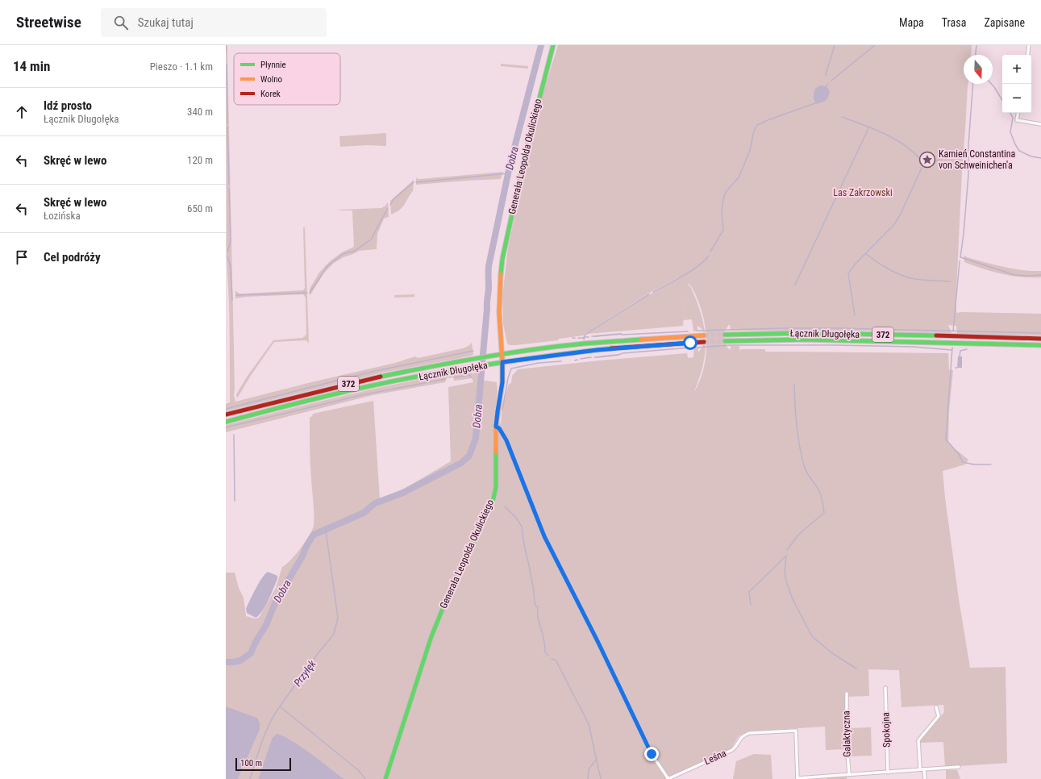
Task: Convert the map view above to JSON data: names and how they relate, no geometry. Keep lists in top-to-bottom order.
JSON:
{
  "streets": {
    "main road": ["Generała Leopolda Okulickiego", "Łącznik Długołęka", "372"],
    "street": ["Spokojna", "Galaktyczna", "Leśna"]
  },
  "crossings": [
    ["Generała Leopolda Okulickiego", "Łącznik Długołęka"]
  ],
  "water": ["Dobra", "Przyłęk"],
  "parks": ["Las Zakrzowski"],
  "places": {
    "place": ["Kamień Constantina von Schweinichen'a"]
  },
  "legend": ["Płynnie", "Wolno", "Korek"],
  "scale_bar": "100 m",
  "north": "bottom",
  "page": {
    "header": "Streetwise",
    "search": "Szukaj tutaj",
    "nav": ["Mapa", "Trasa", "Zapisane"],
    "heading": ["14 min", "Pieszo · 1.1 km"],
    "map_buttons": ["+", "−"],
    "list": [
      ["Idź prosto", "Łącznik Długołęka", "340 m"],
      ["Skręć w lewo", "120 m"],
      ["Skręć w lewo", "Łozińska", "650 m"],
      "Cel podróży"
    ],
    "scale": "100 m"
  }
}
